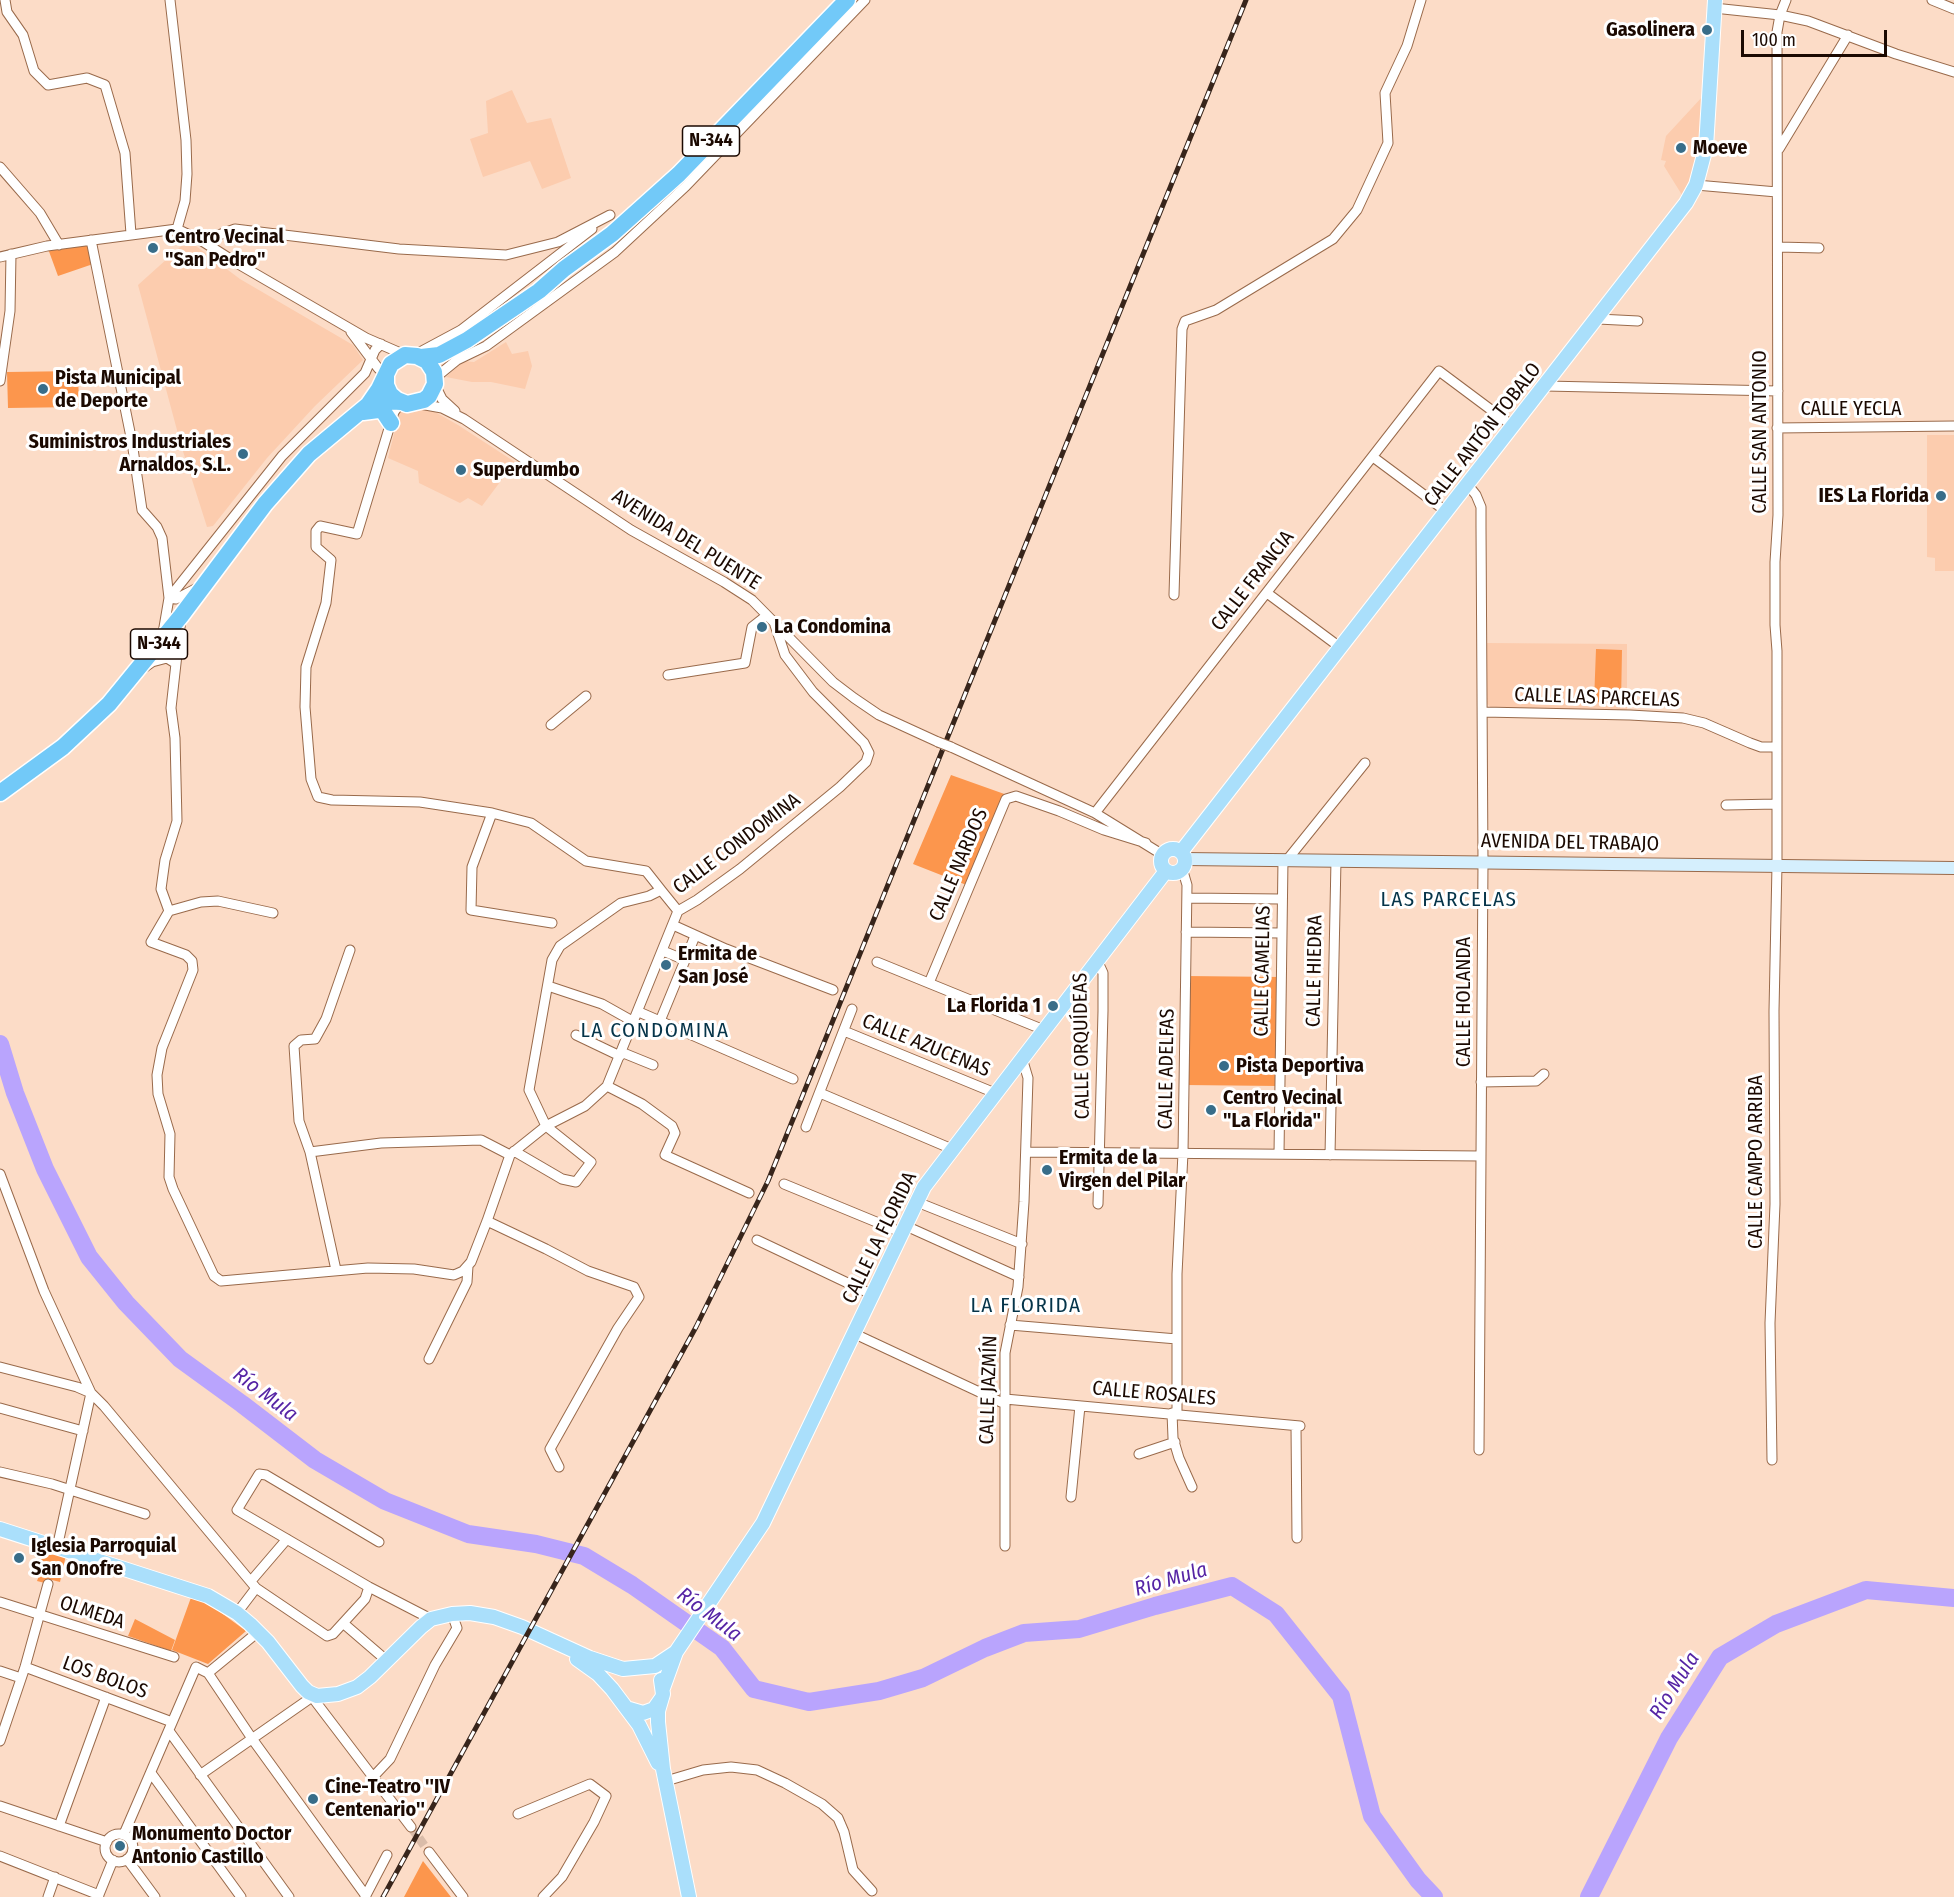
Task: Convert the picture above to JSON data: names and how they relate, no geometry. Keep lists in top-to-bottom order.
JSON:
{
  "streets": {
    "highway": ["N-344"],
    "main road": ["CALLE ANTÓN TOBALO", "CALLE LA FLORIDA"],
    "street": [
      "CALLE YECLA",
      "CALLE SAN ANTONIO",
      "AVENIDA DEL PUENTE",
      "CALLE FRANCIA",
      "CALLE LAS PARCELAS",
      "AVENIDA DEL TRABAJO",
      "CALLE CONDOMINA",
      "CALLE NARDOS",
      "CALLE CAMELIAS",
      "CALLE HIEDRA",
      "CALLE HOLANDA",
      "CALLE AZUCENAS",
      "CALLE ORQUÍDEAS",
      "CALLE ADELFAS",
      "CALLE CAMPO ARRIBA",
      "CALLE JAZMÍN",
      "CALLE ROSALES",
      "OLMEDA",
      "LOS BOLOS"
    ]
  },
  "crossings": [
    ["N-344", "AVENIDA DEL PUENTE"],
    ["CALLE YECLA", "CALLE SAN ANTONIO"],
    ["CALLE SAN ANTONIO", "CALLE LAS PARCELAS"],
    ["CALLE SAN ANTONIO", "AVENIDA DEL TRABAJO"],
    ["CALLE SAN ANTONIO", "CALLE CAMPO ARRIBA"],
    ["CALLE ANTÓN TOBALO", "AVENIDA DEL PUENTE"],
    ["CALLE ANTÓN TOBALO", "CALLE FRANCIA"],
    ["CALLE ANTÓN TOBALO", "AVENIDA DEL TRABAJO"],
    ["CALLE ANTÓN TOBALO", "CALLE HOLANDA"],
    ["CALLE ANTÓN TOBALO", "CALLE ADELFAS"],
    ["CALLE ANTÓN TOBALO", "CALLE LA FLORIDA"],
    ["AVENIDA DEL PUENTE", "CALLE FRANCIA"],
    ["AVENIDA DEL PUENTE", "AVENIDA DEL TRABAJO"],
    ["AVENIDA DEL PUENTE", "CALLE CONDOMINA"],
    ["AVENIDA DEL PUENTE", "CALLE NARDOS"],
    ["AVENIDA DEL PUENTE", "CALLE ADELFAS"],
    ["AVENIDA DEL PUENTE", "CALLE LA FLORIDA"],
    ["CALLE LAS PARCELAS", "CALLE HOLANDA"],
    ["AVENIDA DEL TRABAJO", "CALLE CAMELIAS"],
    ["AVENIDA DEL TRABAJO", "CALLE HIEDRA"],
    ["AVENIDA DEL TRABAJO", "CALLE HOLANDA"],
    ["AVENIDA DEL TRABAJO", "CALLE ADELFAS"],
    ["AVENIDA DEL TRABAJO", "CALLE CAMPO ARRIBA"],
    ["AVENIDA DEL TRABAJO", "CALLE LA FLORIDA"],
    ["CALLE AZUCENAS", "CALLE LA FLORIDA"],
    ["CALLE ORQUÍDEAS", "CALLE LA FLORIDA"],
    ["CALLE ADELFAS", "CALLE LA FLORIDA"],
    ["CALLE ADELFAS", "CALLE ROSALES"],
    ["CALLE LA FLORIDA", "CALLE JAZMÍN"],
    ["CALLE LA FLORIDA", "CALLE ROSALES"],
    ["CALLE JAZMÍN", "CALLE ROSALES"]
  ],
  "districts": ["LAS PARCELAS", "LA CONDOMINA", "LA FLORIDA"],
  "water": ["Río Mula"],
  "places": [
    "Gasolinera",
    "Moeve",
    "Centro Vecinal \"San Pedro\"",
    "Pista Municipal de Deporte",
    "Suministros Industriales Arnaldos, S.L.",
    "Superdumbo",
    "IES La Florida",
    "La Condomina",
    "Ermita de San José",
    "La Florida 1",
    "Pista Deportiva",
    "Centro Vecinal \"La Florida\"",
    "Ermita de la Virgen del Pilar",
    "Iglesia Parroquial San Onofre",
    "Cine-Teatro ''IV Centenario''",
    "Monumento Doctor Antonio Castillo"
  ],
  "scale_bar": "100 m"
}
